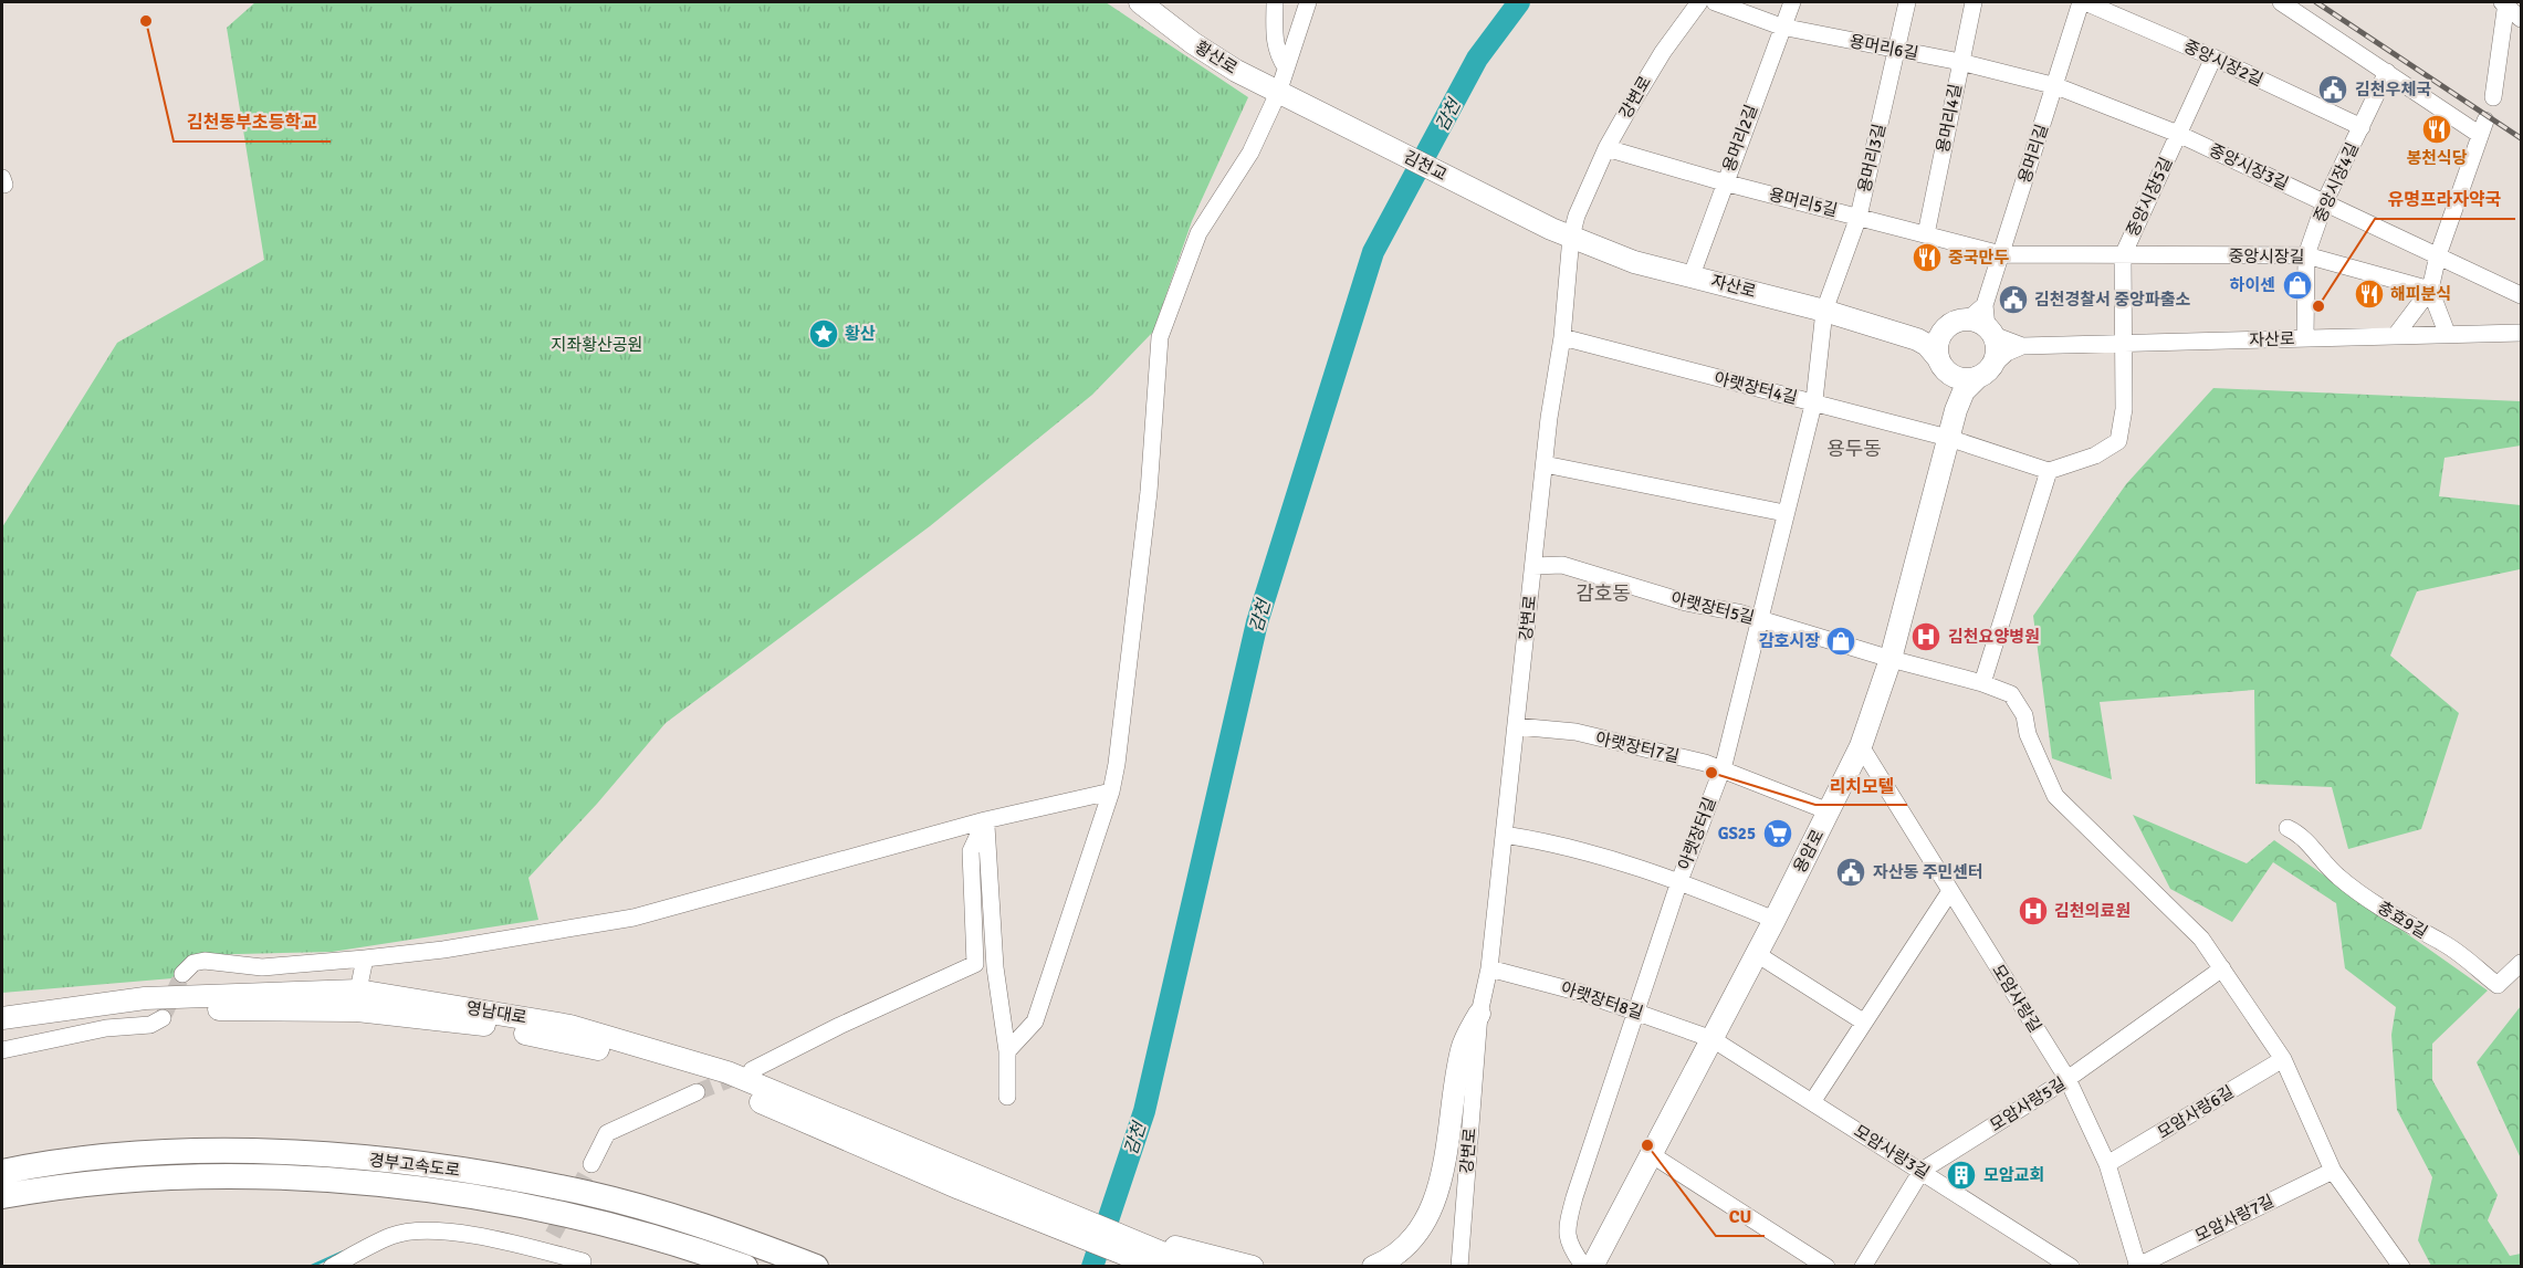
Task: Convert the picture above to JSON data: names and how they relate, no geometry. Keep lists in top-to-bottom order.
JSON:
{
  "streets": {
    "highway": ["경부고속도로"],
    "main road": [
      "황산로",
      "김천교",
      "자산로",
      "용암로",
      "영남대로"
    ],
    "street": [
      "용머리6길",
      "중앙시장2길",
      "강변로",
      "용머리4길",
      "용머리2길",
      "용머리길",
      "용머리3길",
      "중앙시장3길",
      "중앙시장4길",
      "중앙시장5길",
      "용머리5길",
      "중앙시장길",
      "아랫장터4길",
      "아랫장터5길",
      "아랫장터7길",
      "아랫장터길",
      "충효9길",
      "모암사랑길",
      "아랫장터8길",
      "모암사랑5길",
      "모암사랑6길",
      "모암사랑3길",
      "모암사랑7길"
    ]
  },
  "crossings": [
    ["용머리6길", "용머리4길"],
    ["용머리6길", "용머리2길"],
    ["용머리6길", "용머리길"],
    ["용머리6길", "용머리3길"],
    ["용머리6길", "중앙시장3길"],
    ["황산로", "김천교"],
    ["중앙시장2길", "용머리길"],
    ["중앙시장2길", "중앙시장4길"],
    ["중앙시장2길", "중앙시장5길"],
    ["강변로", "김천교"],
    ["강변로", "용머리5길"],
    ["강변로", "자산로"],
    ["강변로", "아랫장터4길"],
    ["강변로", "아랫장터5길"],
    ["강변로", "아랫장터7길"],
    ["강변로", "아랫장터8길"],
    ["용머리4길", "용머리5길"],
    ["용머리2길", "용머리5길"],
    ["용머리2길", "자산로"],
    ["용머리길", "중앙시장3길"],
    ["용머리길", "용머리5길"],
    ["용머리길", "중앙시장길"],
    ["용머리3길", "용머리5길"],
    ["용머리3길", "자산로"],
    ["용머리3길", "아랫장터길"],
    ["김천교", "자산로"],
    ["중앙시장3길", "중앙시장4길"],
    ["중앙시장3길", "중앙시장5길"],
    ["중앙시장4길", "중앙시장길"],
    ["중앙시장4길", "자산로"],
    ["중앙시장5길", "중앙시장길"],
    ["중앙시장5길", "자산로"],
    ["중앙시장5길", "아랫장터4길"],
    ["용머리5길", "중앙시장길"],
    ["자산로", "아랫장터길"],
    ["아랫장터4길", "아랫장터길"],
    ["아랫장터4길", "용암로"],
    ["아랫장터5길", "아랫장터길"],
    ["아랫장터5길", "용암로"],
    ["아랫장터5길", "모암사랑5길"],
    ["아랫장터5길", "모암사랑6길"],
    ["아랫장터5길", "모암사랑7길"],
    ["아랫장터7길", "아랫장터길"],
    ["아랫장터7길", "용암로"],
    ["아랫장터길", "아랫장터8길"],
    ["용암로", "모암사랑길"],
    ["용암로", "아랫장터8길"],
    ["용암로", "모암사랑3길"],
    ["모암사랑길", "모암사랑5길"],
    ["모암사랑길", "모암사랑6길"],
    ["모암사랑길", "모암사랑7길"],
    ["아랫장터8길", "모암사랑3길"],
    ["모암사랑5길", "모암사랑3길"]
  ],
  "districts": ["용두동", "감호동"],
  "water": ["감천"],
  "parks": ["지좌황산공원"],
  "places": {
    "other": [
      "김천동부초등학교",
      "유명프라자약국",
      "리치모텔",
      "CU"
    ],
    "public building": ["김천우체국", "김천경찰서 중앙파출소", "자산동 주민센터"],
    "restaurant": ["봉천식당", "중국만두", "해피분식"],
    "shop": ["하이센", "감호시장"],
    "place": ["황산"],
    "hospital": ["김천요양병원", "김천의료원"],
    "supermarket": ["GS25"],
    "building": ["모암교회"]
  }
}
